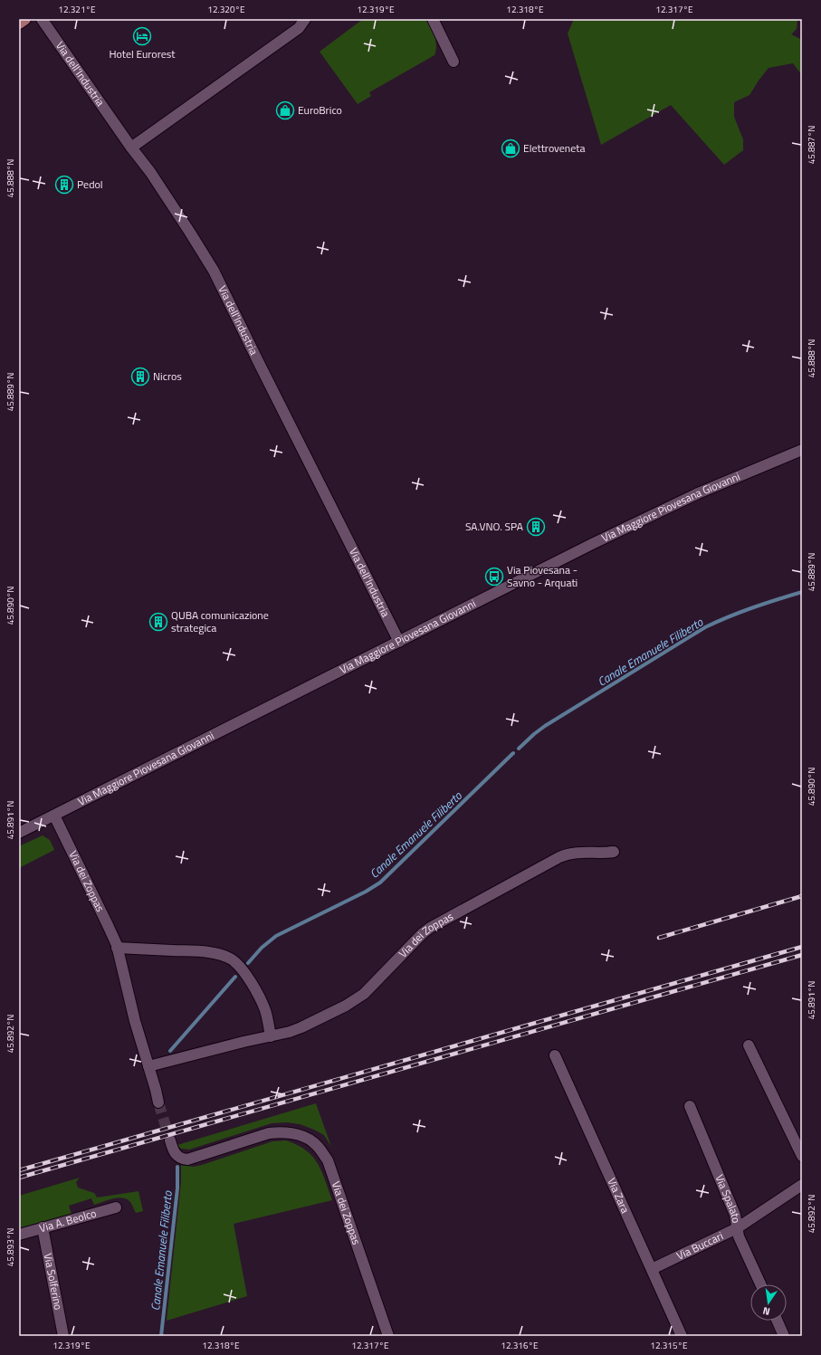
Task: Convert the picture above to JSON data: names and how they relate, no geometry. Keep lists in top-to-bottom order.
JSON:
{
  "streets": {
    "street": [
      "Via dell'Industria",
      "Via Maggiore Piovesana Giovanni",
      "Via dei Zoppas",
      "Via Zara",
      "Via Spalato",
      "Via A. Beolco",
      "Via Buccari",
      "Via Solferino"
    ]
  },
  "crossings": [
    ["Via dell'Industria", "Via Maggiore Piovesana Giovanni"],
    ["Via Maggiore Piovesana Giovanni", "Via dei Zoppas"],
    ["Via Zara", "Via Buccari"],
    ["Via Spalato", "Via Buccari"],
    ["Via A. Beolco", "Via Solferino"]
  ],
  "water": ["Canale Emanuele Filiberto"],
  "places": {
    "hotel": ["Hotel Eurorest"],
    "shop": ["EuroBrico", "Elettroveneta"],
    "building": [
      "Pedol",
      "Nicros",
      "SA.VNO. SPA",
      "QUBA comunicazione strategica"
    ],
    "bus stop": ["Via Piovesana - Savno - Arquati"]
  },
  "north": "bottom",
  "coordinates": [
    "12.321°E",
    "12.320°E",
    "12.319°E",
    "12.318°E",
    "12.317°E",
    "45.887°N",
    "45.888°N",
    "45.889°N",
    "45.890°N",
    "45.891°N",
    "45.892°N",
    "45.893°N",
    "12.316°E",
    "12.315°E"
  ]
}
